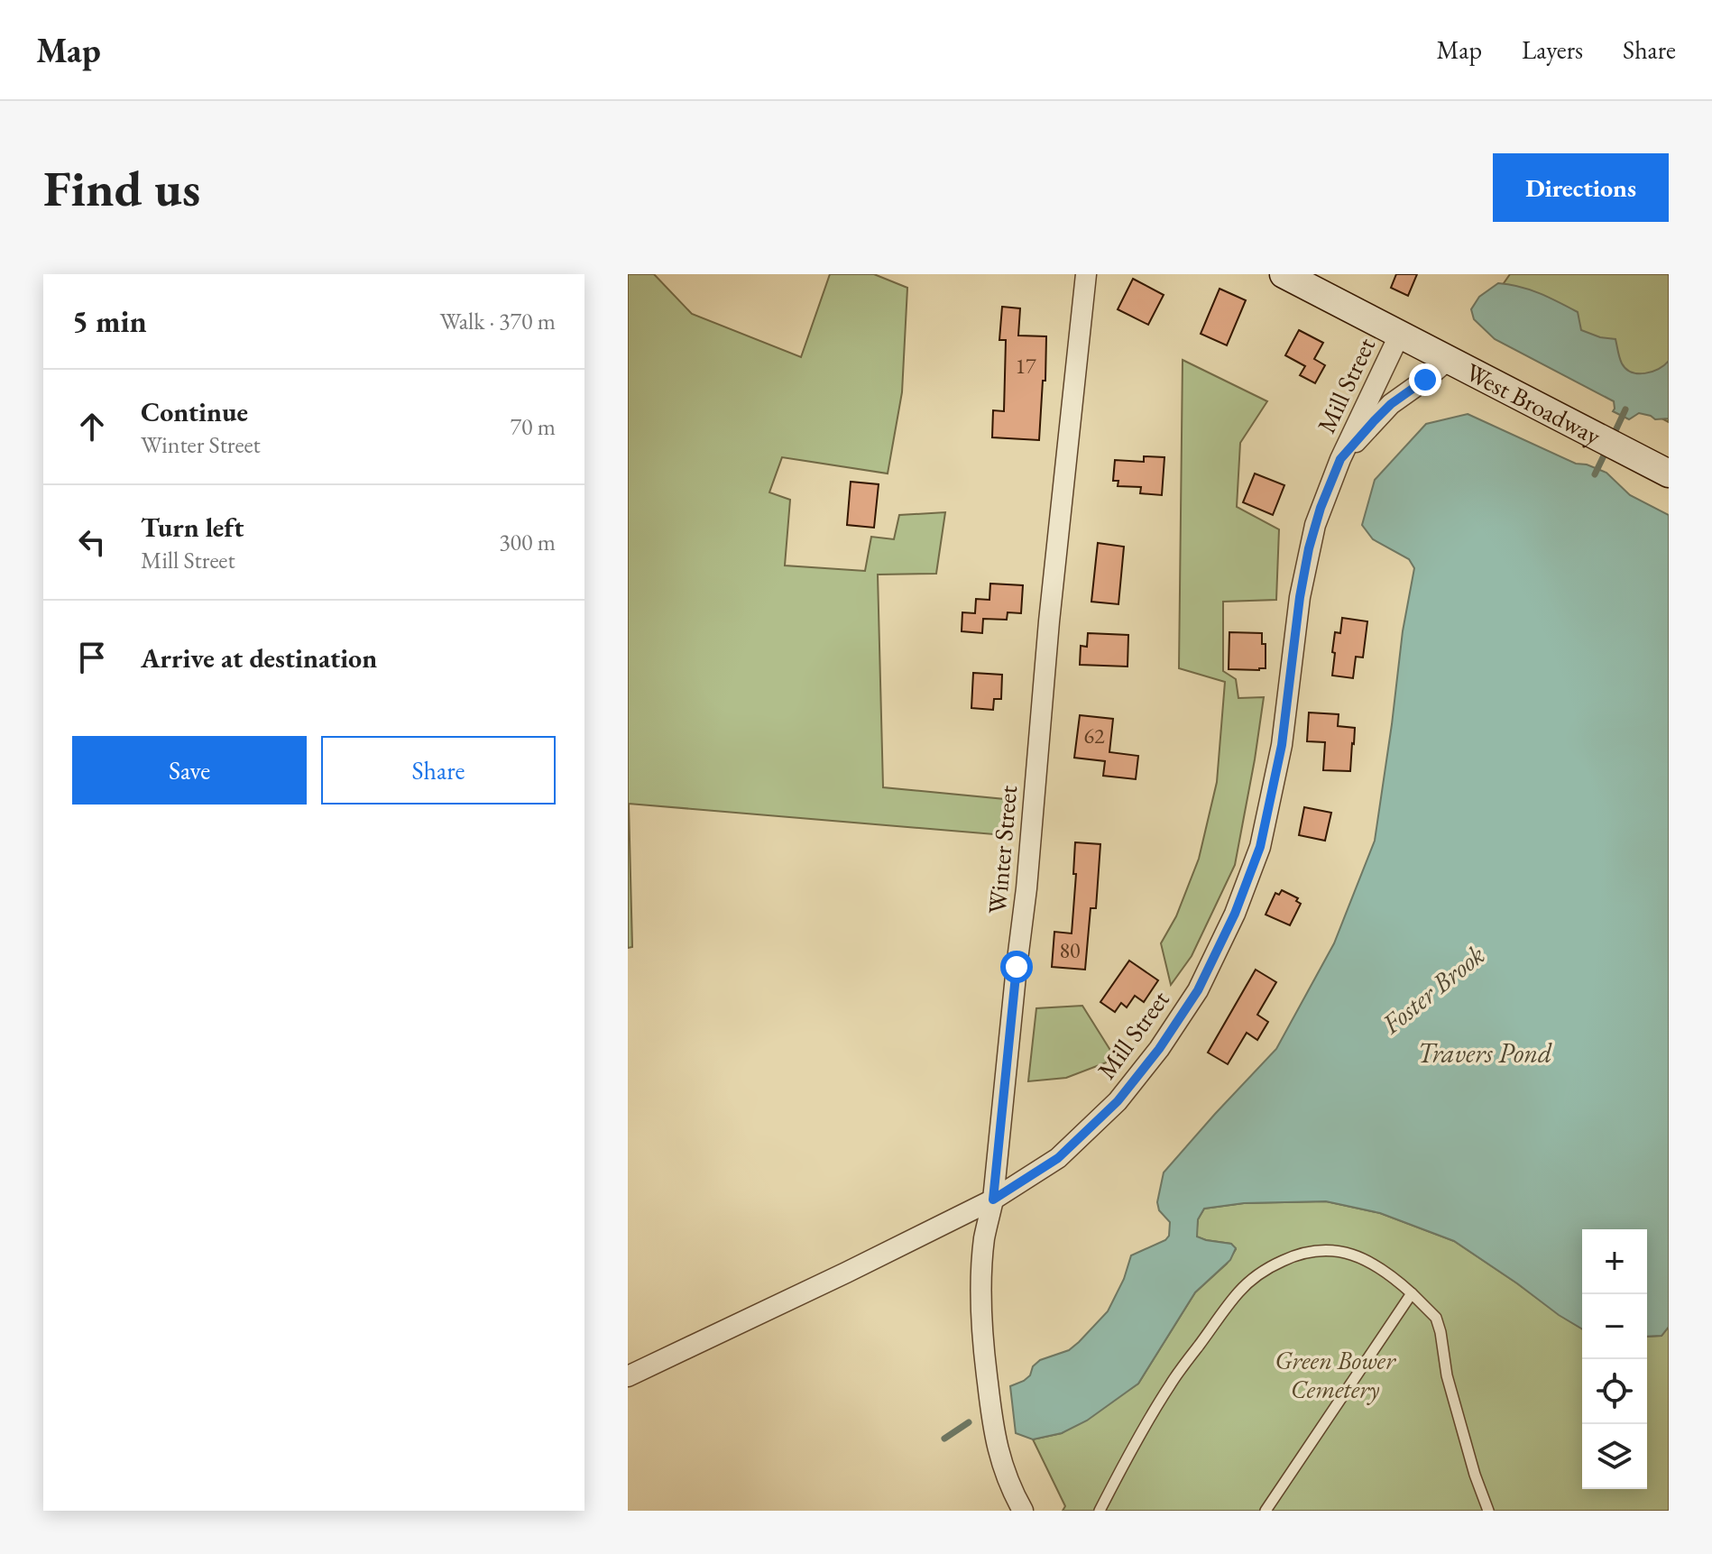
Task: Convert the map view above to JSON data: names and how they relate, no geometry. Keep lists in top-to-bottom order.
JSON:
{
  "streets": {
    "main road": ["West Broadway"],
    "street": ["Mill Street", "Winter Street"]
  },
  "crossings": [
    ["Mill Street", "West Broadway"],
    ["Mill Street", "Winter Street"]
  ],
  "water": ["Foster Brook", "Travers Pond"],
  "parks": ["Green Bower Cemetery"],
  "house_numbers": ["17", "62", "80"],
  "page": {
    "header": "Map",
    "nav": ["Map", "Layers", "Share"],
    "buttons": [
      "Directions",
      ["Save", "Share"]
    ],
    "title": "Find us",
    "heading": ["5 min", "Walk · 370 m"],
    "list": [
      ["Continue", "Winter Street", "70 m"],
      ["Turn left", "Mill Street", "300 m"],
      "Arrive at destination"
    ],
    "map_buttons": ["+", "−"]
  }
}
